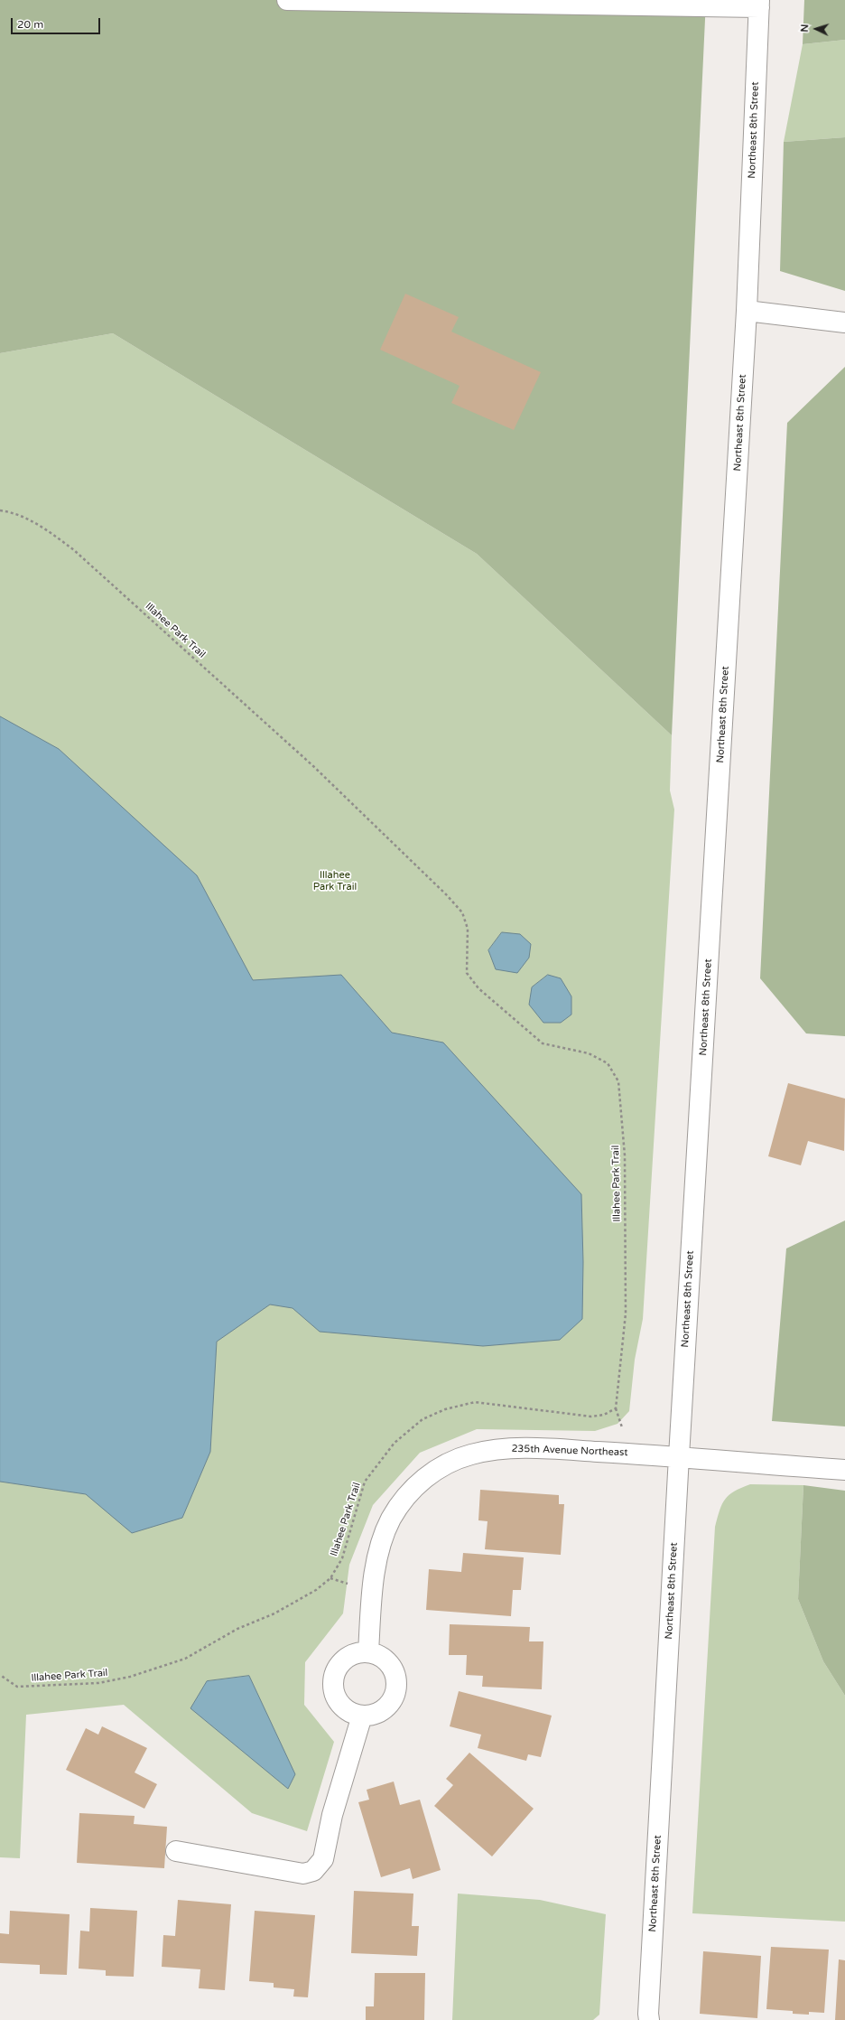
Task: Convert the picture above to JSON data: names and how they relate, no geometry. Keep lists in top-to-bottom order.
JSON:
{
  "streets": {
    "street": ["Northeast 8th Street", "235th Avenue Northeast"],
    "path": ["Illahee Park Trail"]
  },
  "crossings": [
    ["Northeast 8th Street", "235th Avenue Northeast"]
  ],
  "parks": ["Illahee Park Trail"],
  "scale_bar": "20 m",
  "north": "left"
}
